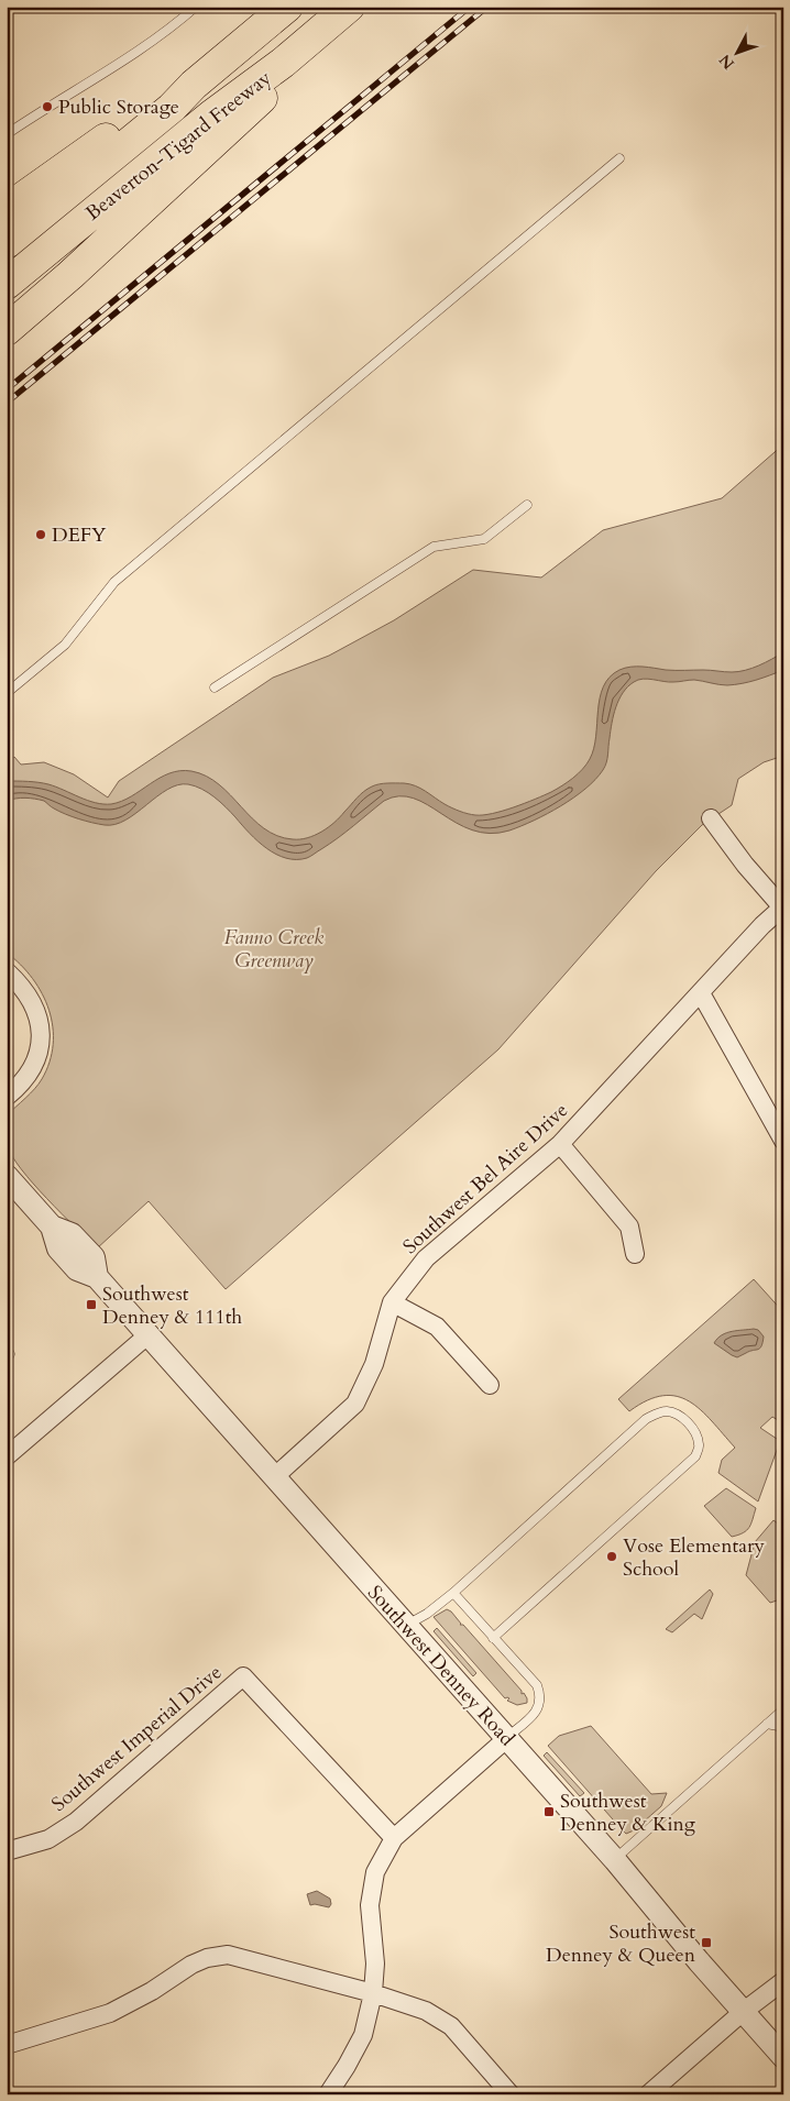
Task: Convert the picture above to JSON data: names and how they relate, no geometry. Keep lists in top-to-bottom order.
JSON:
{
  "streets": {
    "highway": ["Beaverton-Tigard Freeway"],
    "street": ["Southwest Bel Aire Drive", "Southwest Denney Road", "Southwest Imperial Drive"]
  },
  "crossings": [
    ["Southwest Bel Aire Drive", "Southwest Denney Road"]
  ],
  "parks": ["Fanno Creek Greenway"],
  "places": {
    "other": ["Public Storage", "DEFY", "Vose Elementary School"],
    "transit": ["Southwest Denney & 111th", "Southwest Denney & King", "Southwest Denney & Queen"]
  },
  "north": "bottom left"
}
